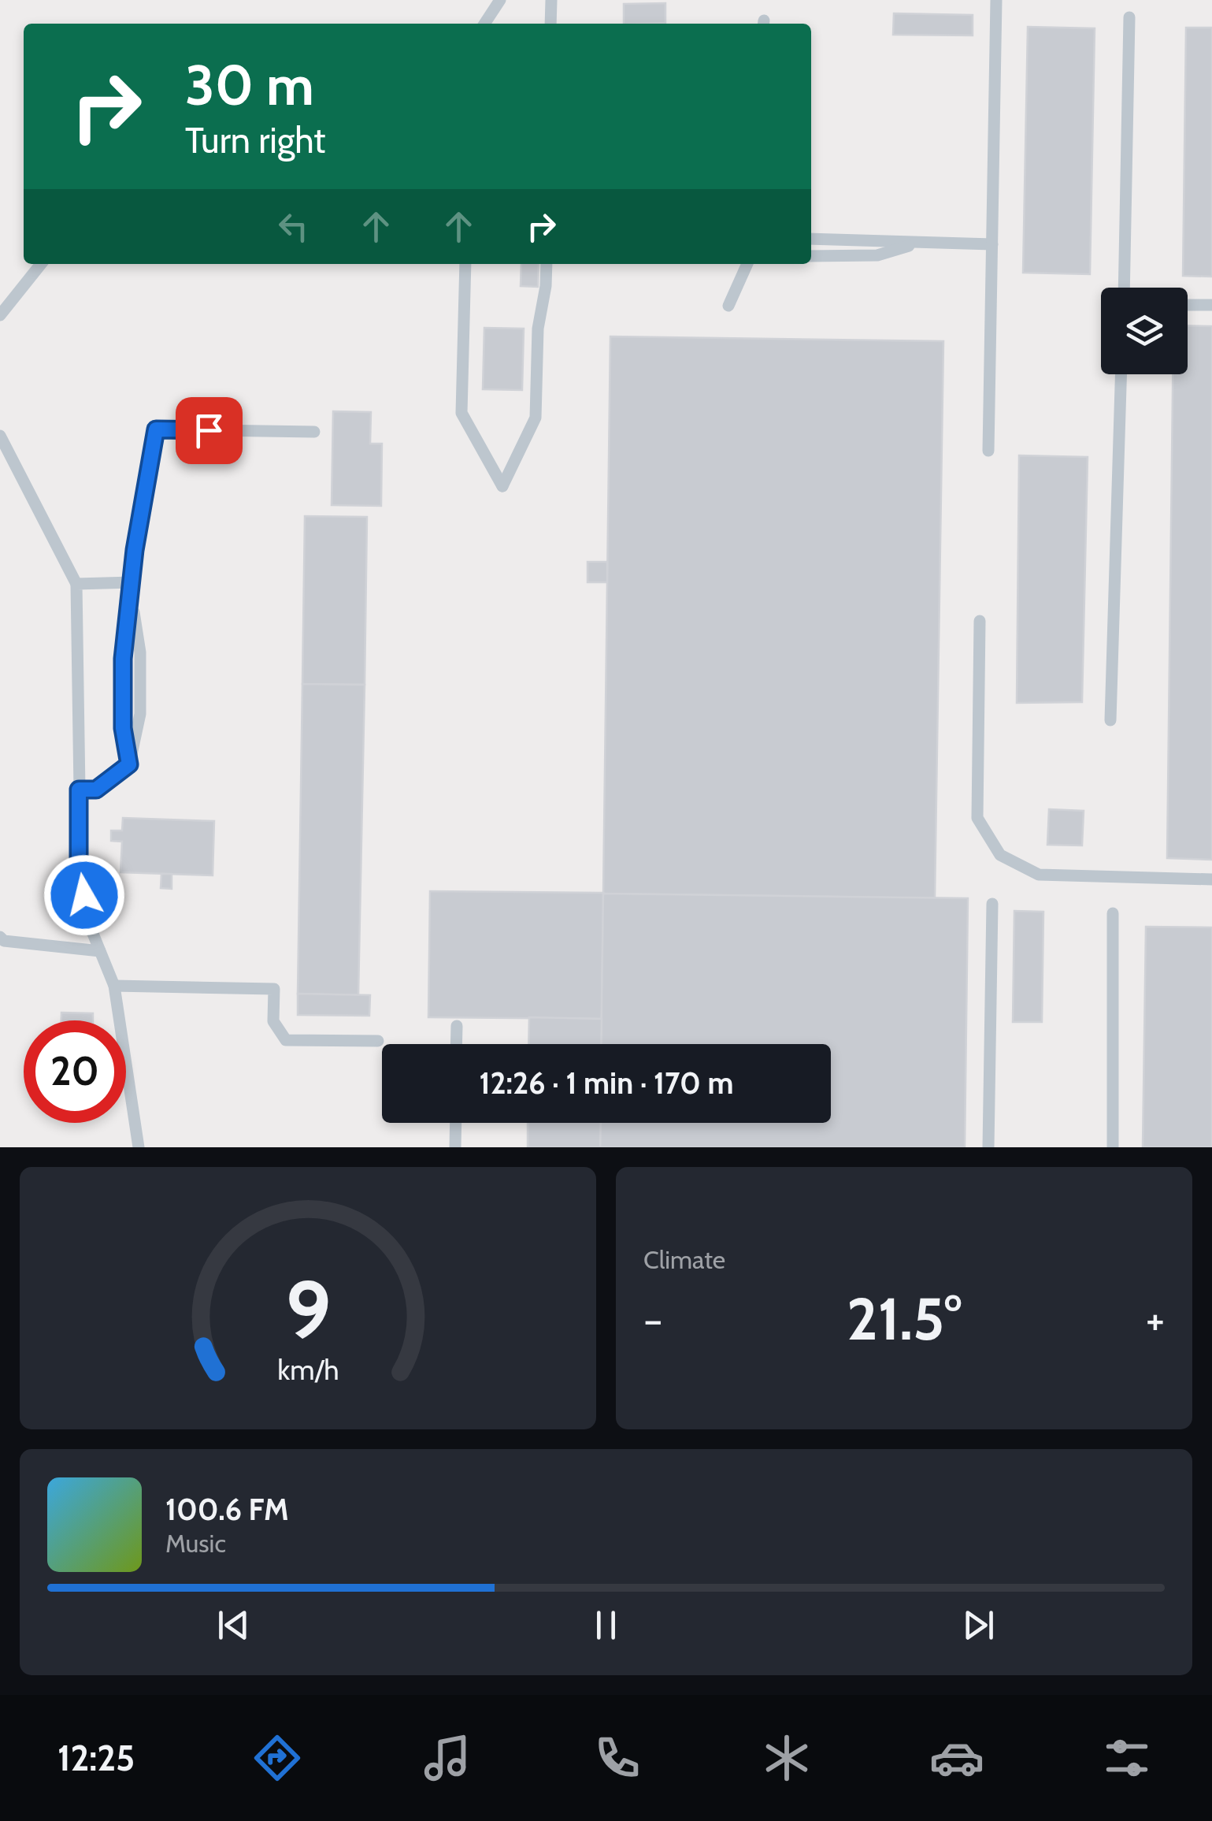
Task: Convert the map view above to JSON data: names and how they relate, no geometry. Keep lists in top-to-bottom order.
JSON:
{
  "page": {
    "turn": ["30 m", "Turn right"],
    "limit": "20",
    "trip": "12:26 · 1 min · 170 m",
    "tile": "Climate",
    "heat": ["−", "21.5°", "+"],
    "song": ["100.6 FM", "Music"],
    "tabs": "12:25",
    "gauge": ["9", "km/h"]
  }
}
